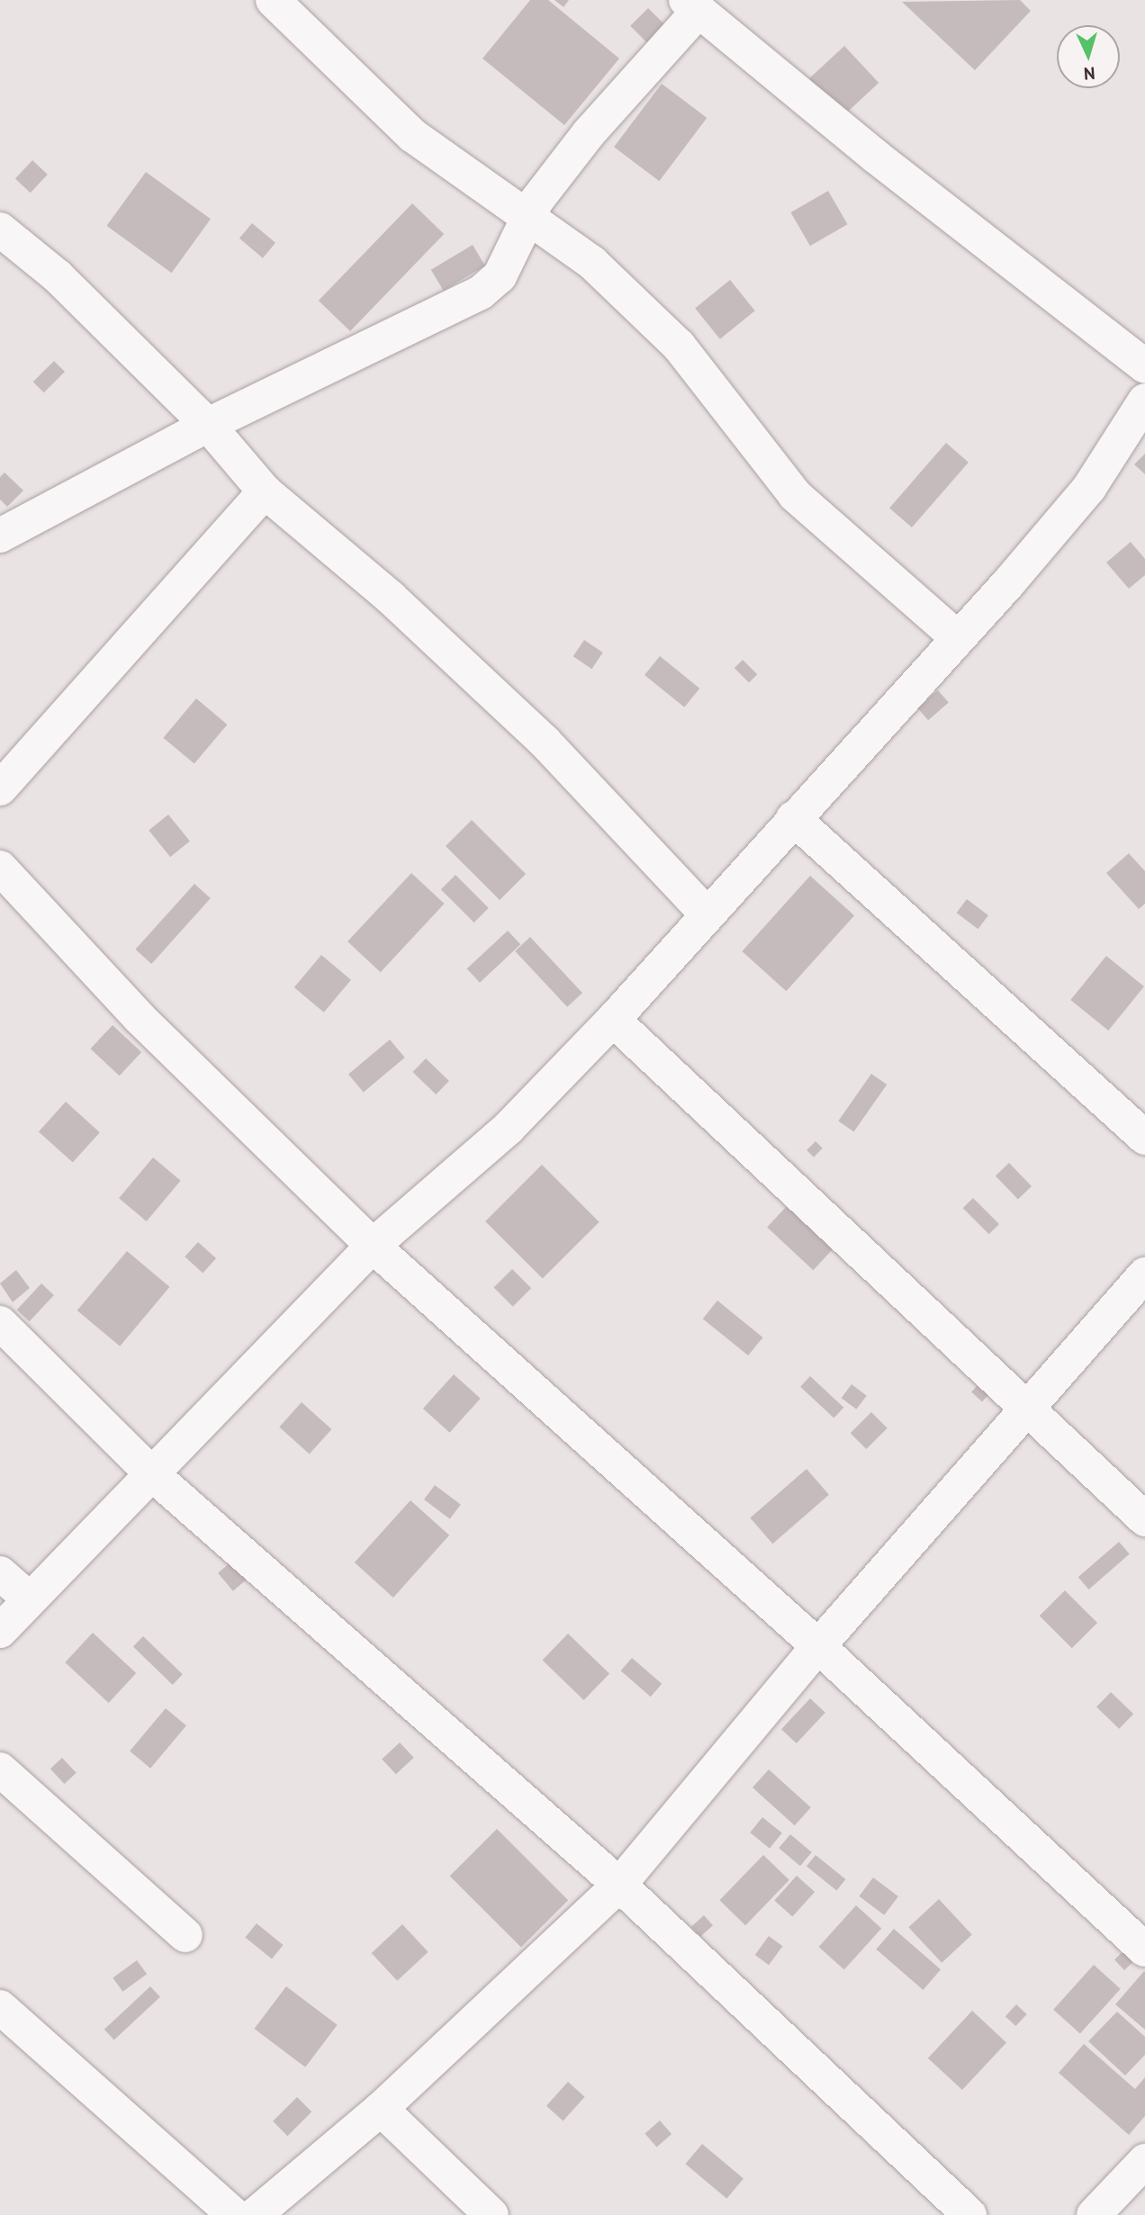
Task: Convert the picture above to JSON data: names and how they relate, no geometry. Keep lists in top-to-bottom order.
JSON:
{
  "north": "bottom"
}
